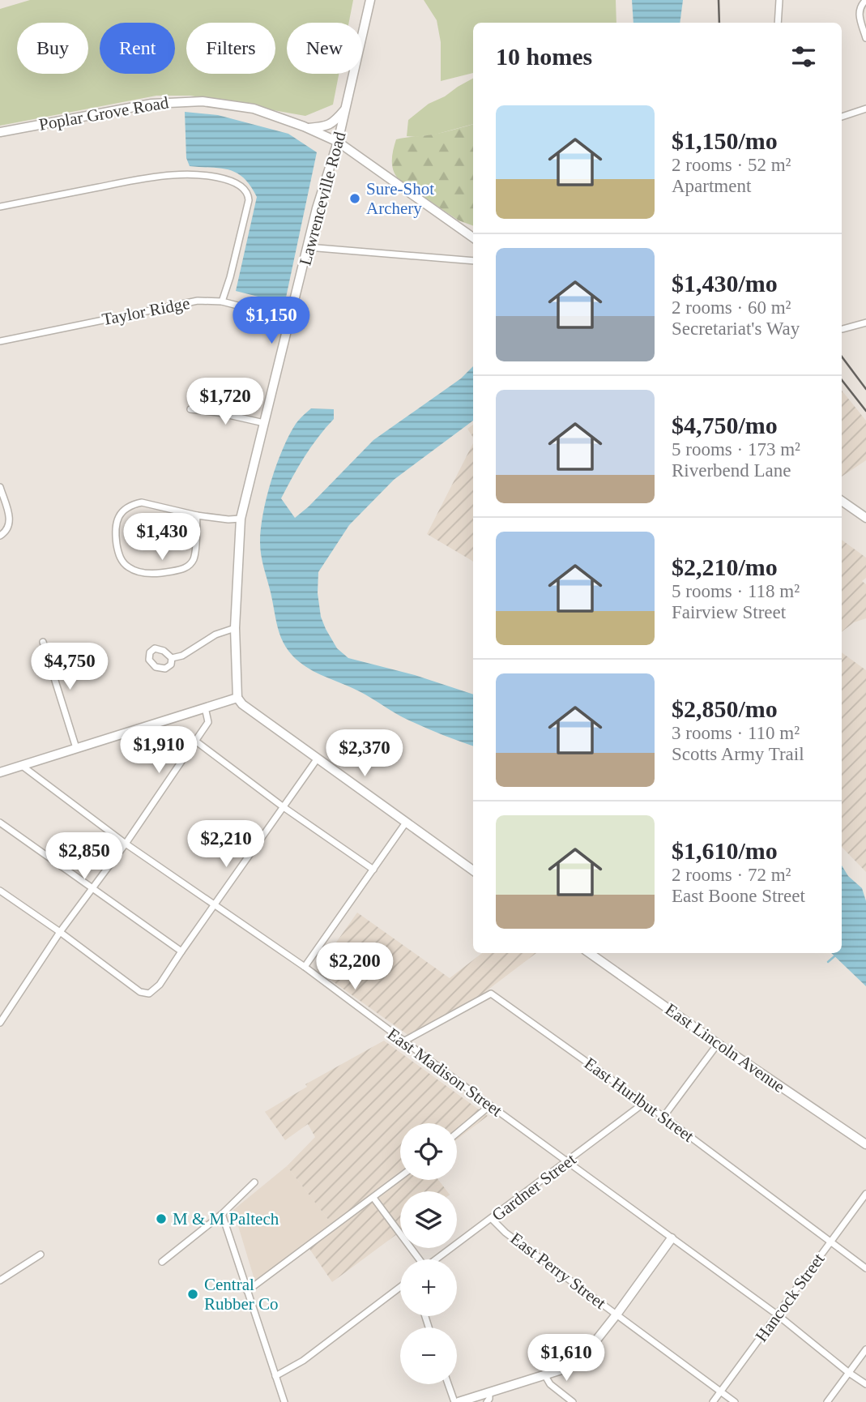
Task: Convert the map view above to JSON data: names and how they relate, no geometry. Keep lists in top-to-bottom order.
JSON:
{
  "streets": {
    "street": [
      "Poplar Grove Road",
      "Lawrenceville Road",
      "Taylor Ridge",
      "East Lincoln Avenue",
      "East Madison Street",
      "East Hurlbut Street",
      "Gardner Street",
      "East Perry Street",
      "Hancock Street"
    ]
  },
  "crossings": [
    ["Poplar Grove Road", "Lawrenceville Road"],
    ["Lawrenceville Road", "Taylor Ridge"],
    ["East Madison Street", "East Hurlbut Street"],
    ["East Madison Street", "Gardner Street"],
    ["East Madison Street", "Hancock Street"],
    ["East Hurlbut Street", "Gardner Street"],
    ["East Hurlbut Street", "Hancock Street"],
    ["Gardner Street", "East Perry Street"],
    ["East Perry Street", "Hancock Street"]
  ],
  "places": ["Sure-Shot Archery", "M & M Paltech", "Central Rubber Co"],
  "page": {
    "chip": [
      "Buy",
      "Rent",
      "Filters",
      "New"
    ],
    "heading": "10 homes",
    "list": [
      {
        "name": "$1,150/mo",
        "note": "2 rooms · 52 m² · Apartment"
      },
      {
        "name": "$1,430/mo",
        "note": "2 rooms · 60 m² · Secretariat's Way"
      },
      {
        "name": "$4,750/mo",
        "note": "5 rooms · 173 m² · Riverbend Lane"
      },
      {
        "name": "$2,210/mo",
        "note": "5 rooms · 118 m² · Fairview Street"
      },
      {
        "name": "$2,850/mo",
        "note": "3 rooms · 110 m² · Scotts Army Trail"
      },
      {
        "name": "$1,610/mo",
        "note": "2 rooms · 72 m² · East Boone Street"
      }
    ],
    "price": [
      "$1,150",
      "$1,720",
      "$1,430",
      "$4,750",
      "$1,910",
      "$2,370",
      "$2,210",
      "$2,850",
      "$2,200",
      "$1,610"
    ],
    "map_buttons": ["+", "−"]
  }
}
